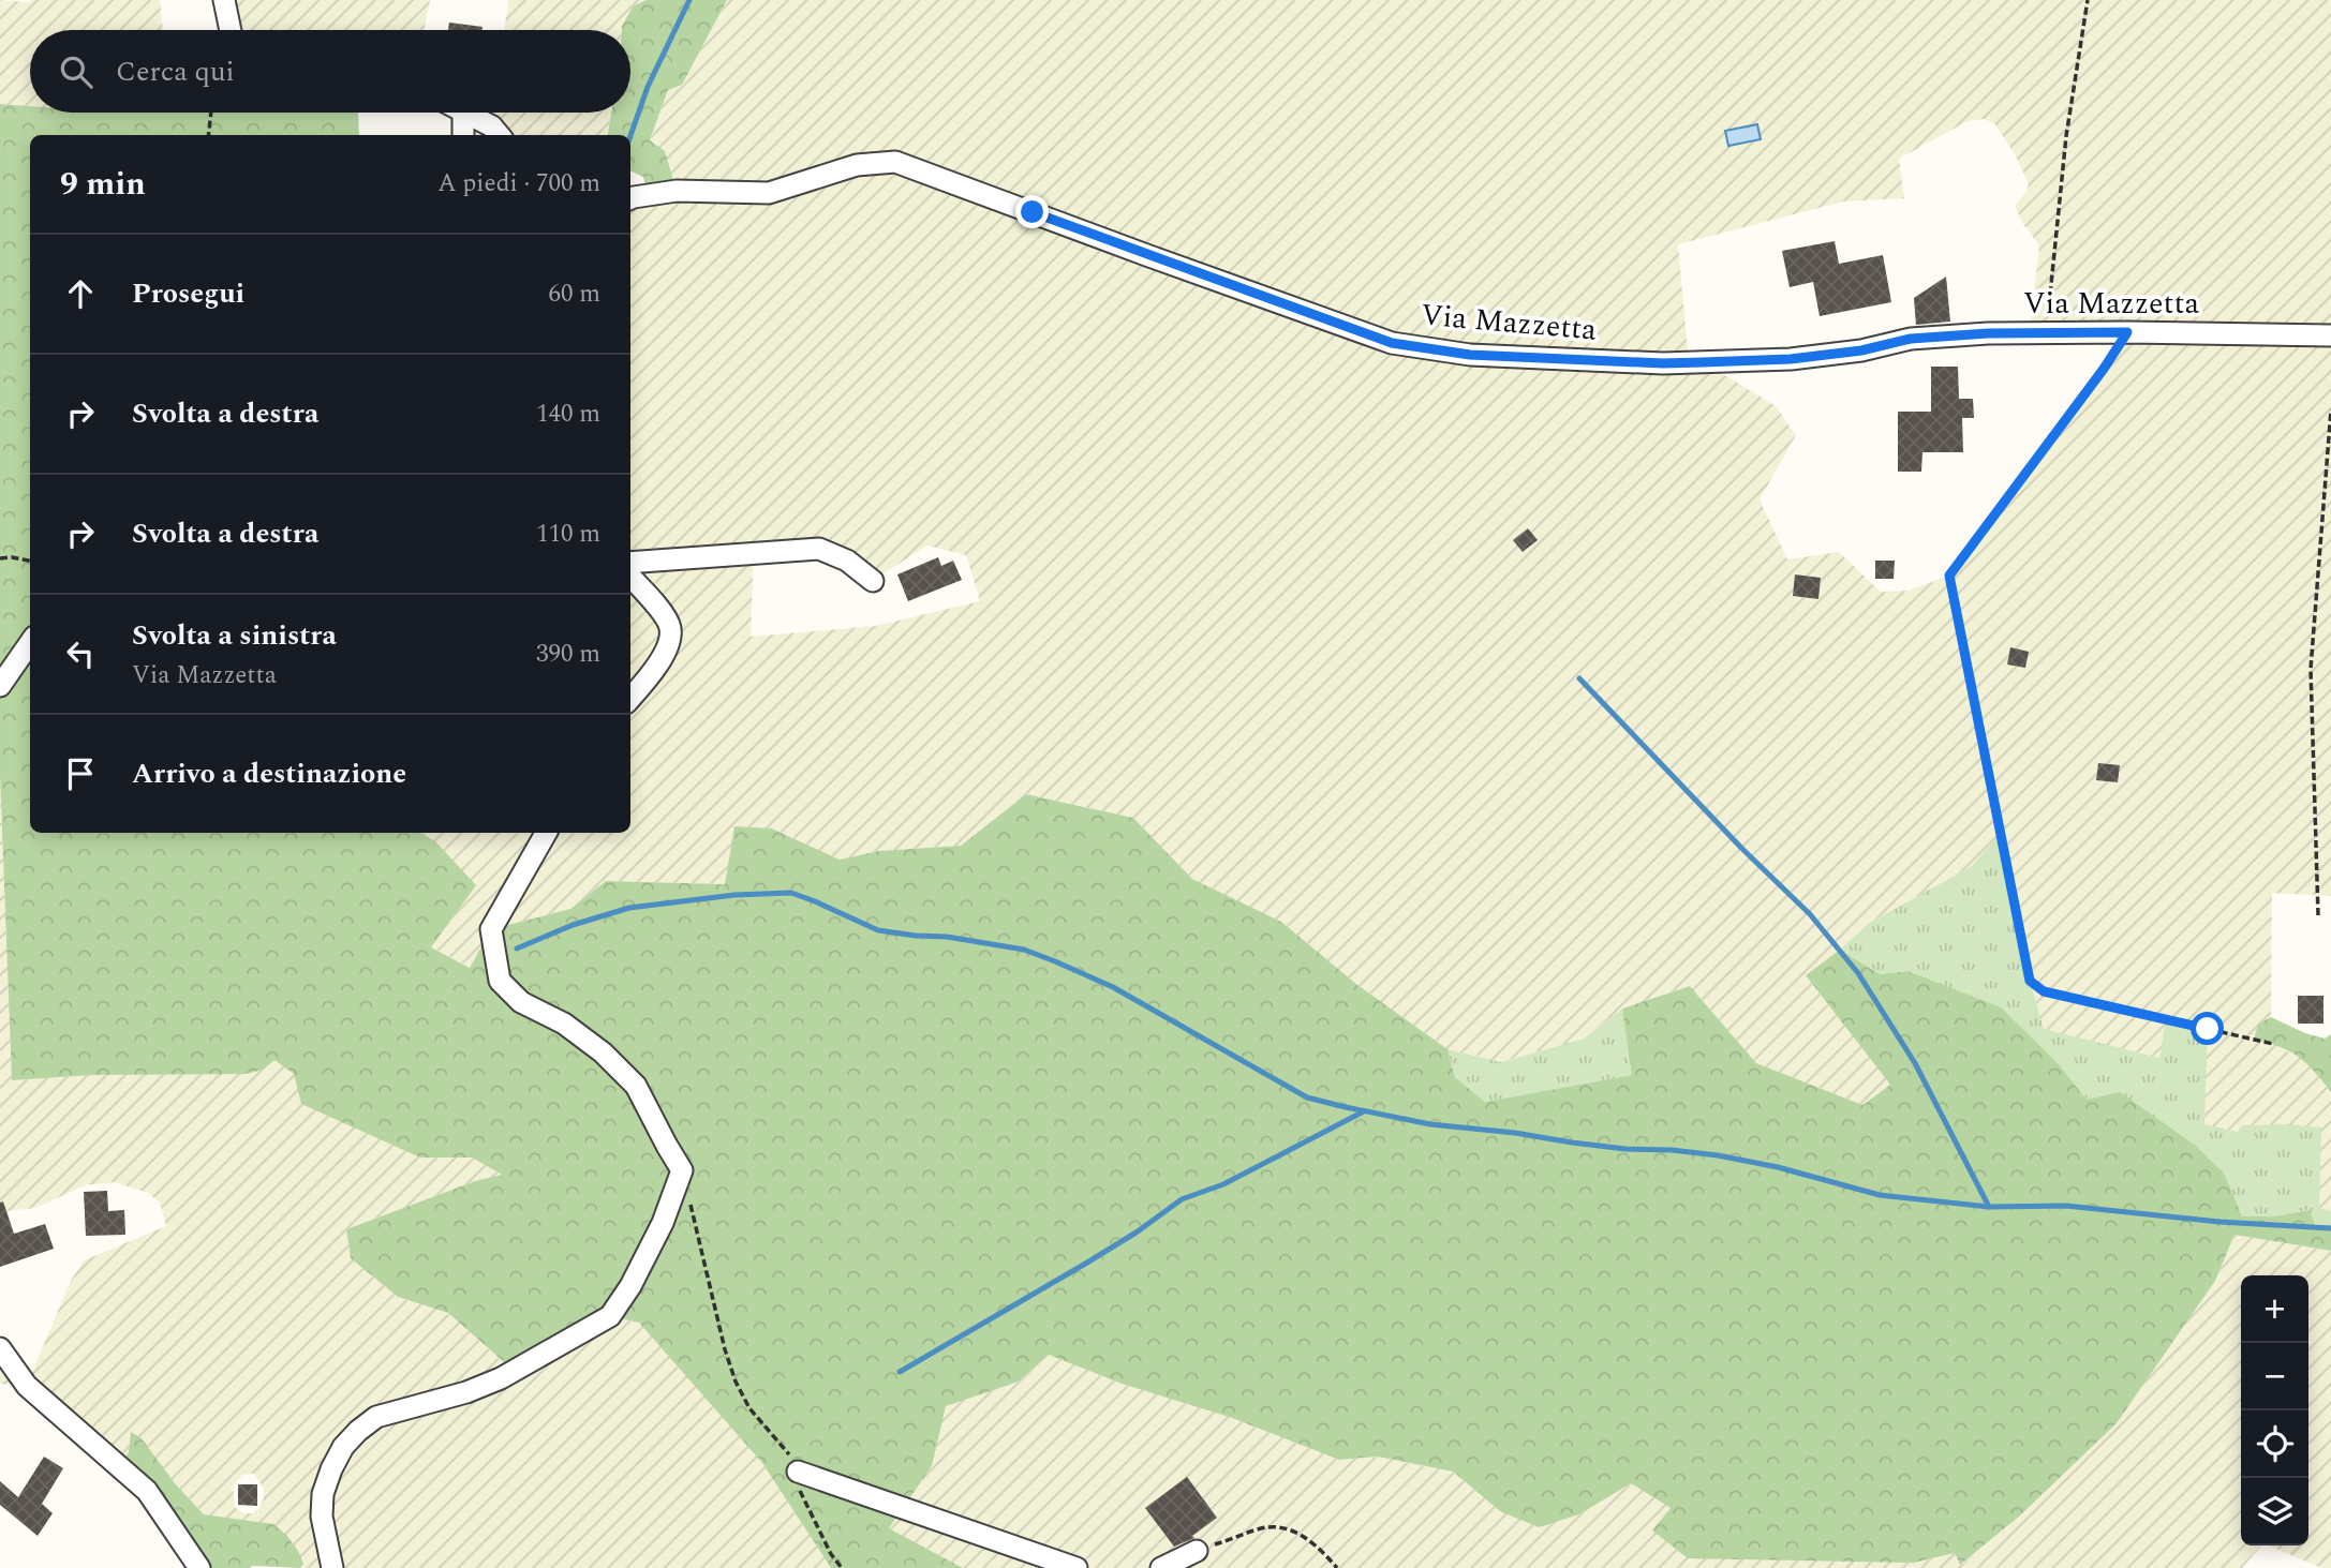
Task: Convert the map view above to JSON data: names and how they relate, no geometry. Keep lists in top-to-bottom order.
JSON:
{
  "streets": {
    "street": ["Via Mazzetta"]
  },
  "page": {
    "search": "Cerca qui",
    "heading": ["9 min", "A piedi · 700 m"],
    "list": [
      ["Prosegui", "60 m"],
      ["Svolta a destra", "140 m"],
      ["Svolta a destra", "110 m"],
      ["Svolta a sinistra", "Via Mazzetta", "390 m"],
      "Arrivo a destinazione"
    ],
    "map_buttons": ["+", "−"]
  }
}
